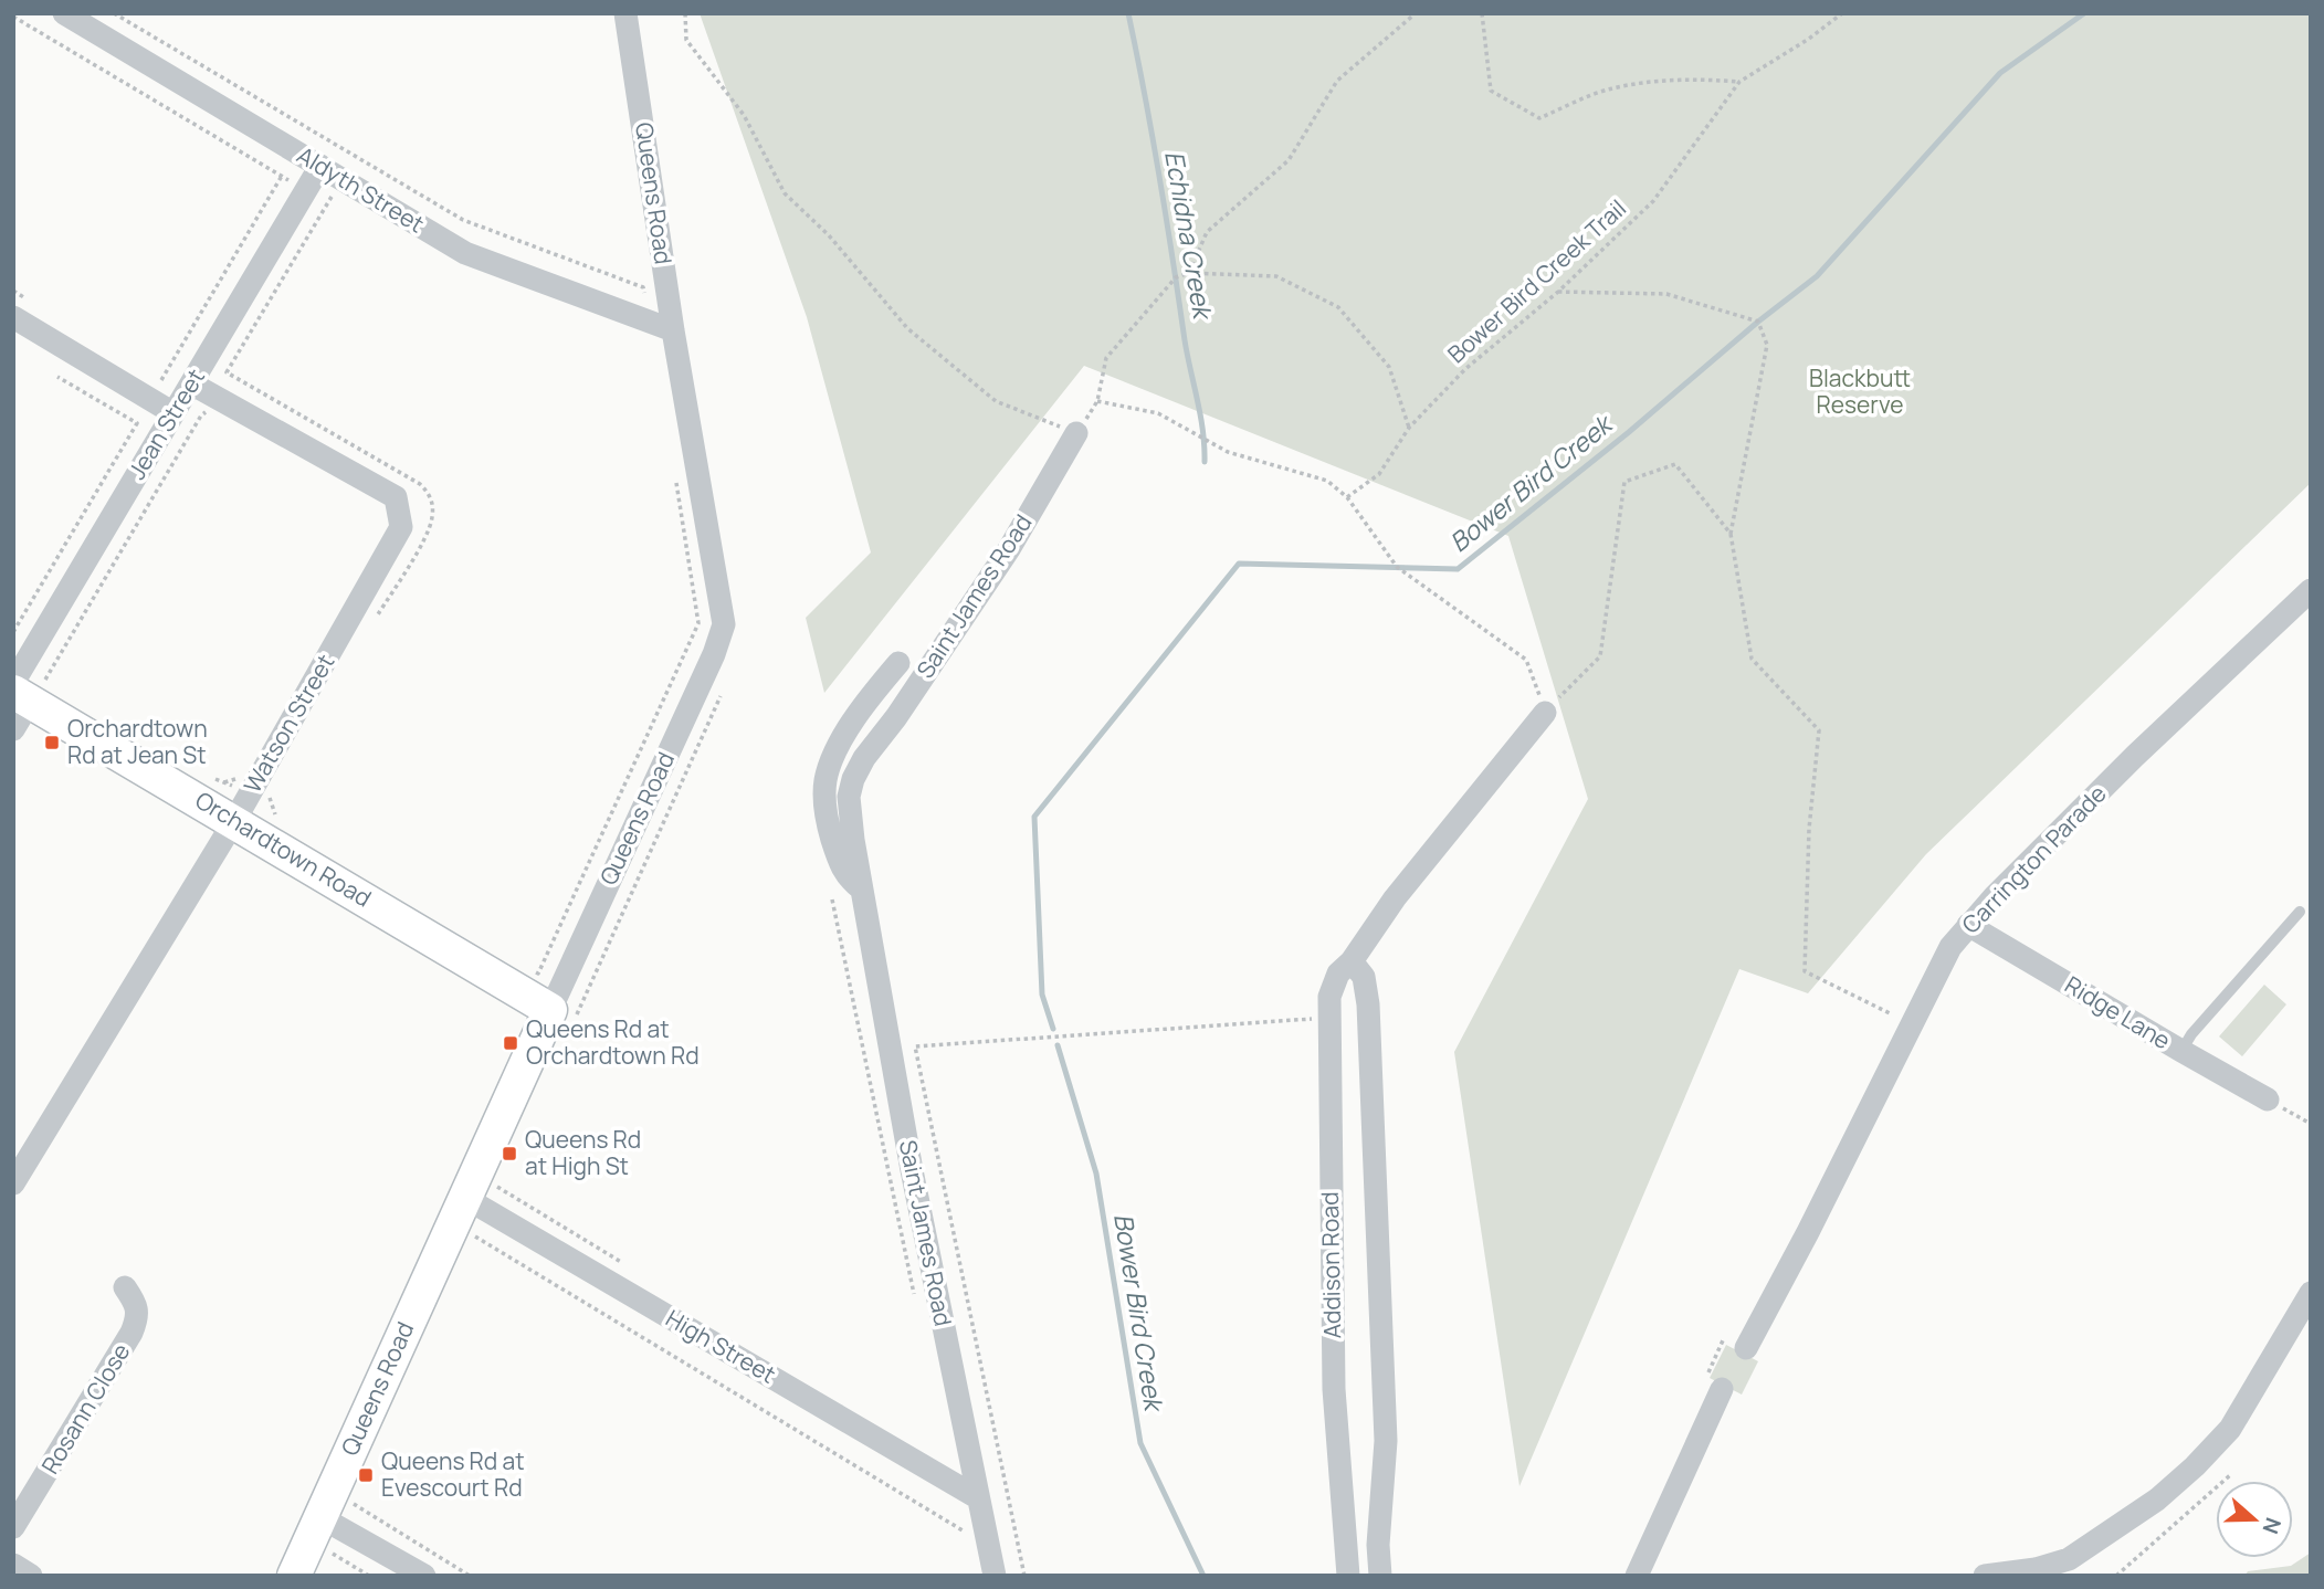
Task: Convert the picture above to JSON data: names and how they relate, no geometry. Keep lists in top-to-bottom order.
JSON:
{
  "streets": {
    "street": [
      "Aldyth Street",
      "Queens Road",
      "Jean Street",
      "Saint James Road",
      "Watson Street",
      "Orchardtown Road",
      "Carrington Parade",
      "Ridge Lane",
      "Addison Road",
      "High Street",
      "Rosann Close"
    ],
    "path": ["Bower Bird Creek Trail"]
  },
  "crossings": [
    ["Aldyth Street", "Queens Road"],
    ["Aldyth Street", "Jean Street"],
    ["Queens Road", "Orchardtown Road"],
    ["Queens Road", "High Street"],
    ["Jean Street", "Watson Street"],
    ["Jean Street", "Orchardtown Road"],
    ["Saint James Road", "High Street"],
    ["Watson Street", "Orchardtown Road"],
    ["Carrington Parade", "Ridge Lane"]
  ],
  "water": ["Echidna Creek", "Bower Bird Creek"],
  "parks": ["Blackbutt Reserve"],
  "places": {
    "transit": [
      "Orchardtown Rd at Jean St",
      "Queens Rd at Orchardtown Rd",
      "Queens Rd at High St",
      "Queens Rd at Evescourt Rd"
    ]
  },
  "north": "right"
}
